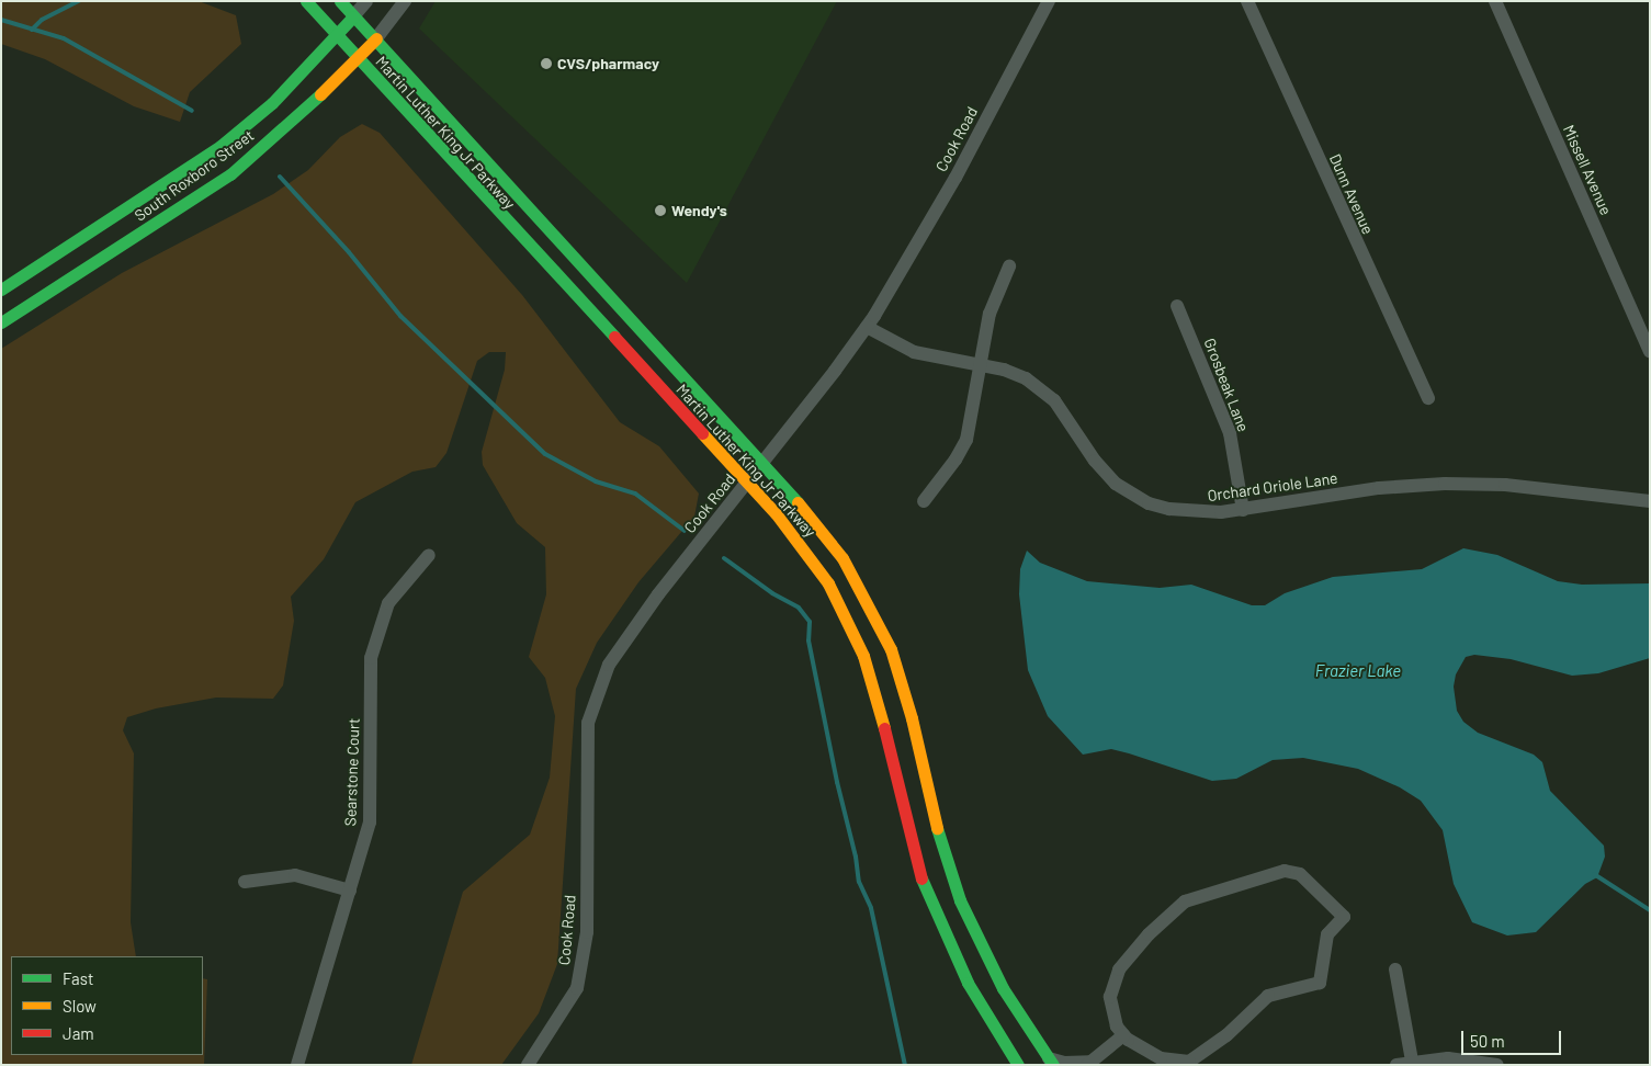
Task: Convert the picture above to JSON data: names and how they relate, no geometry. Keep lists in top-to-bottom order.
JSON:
{
  "streets": {
    "main road": ["Martin Luther King Jr Parkway", "South Roxboro Street"],
    "street": [
      "Cook Road",
      "Missell Avenue",
      "Dunn Avenue",
      "Grosbeak Lane",
      "Orchard Oriole Lane",
      "Searstone Court"
    ]
  },
  "crossings": [
    ["Martin Luther King Jr Parkway", "Cook Road"],
    ["Martin Luther King Jr Parkway", "South Roxboro Street"],
    ["Cook Road", "Orchard Oriole Lane"],
    ["Grosbeak Lane", "Orchard Oriole Lane"]
  ],
  "water": ["Frazier Lake"],
  "places": ["CVS/pharmacy", "Wendy's"],
  "legend": ["Fast", "Slow", "Jam"],
  "scale_bar": "50 m"
}
